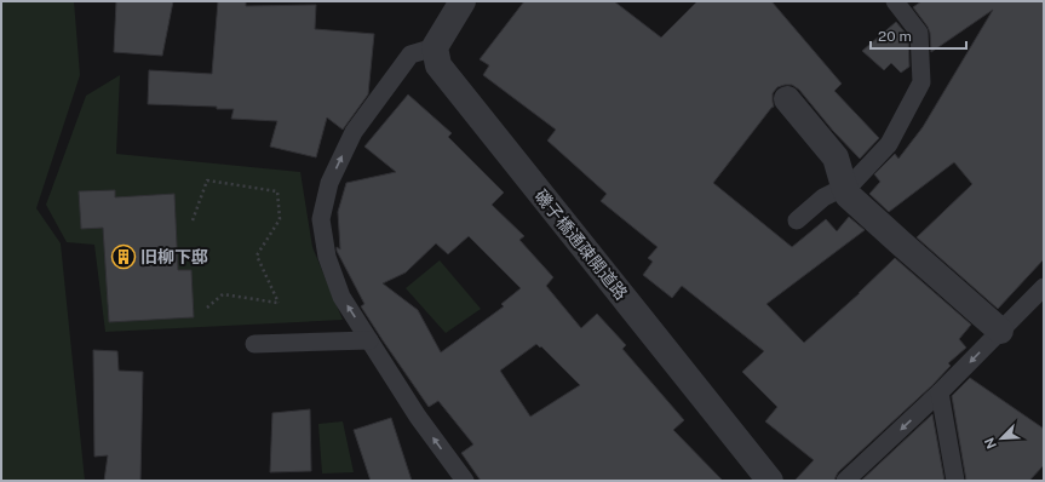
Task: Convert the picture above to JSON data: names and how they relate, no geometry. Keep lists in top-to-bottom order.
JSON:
{
  "streets": {
    "street": ["磯子橋通疎開道路"]
  },
  "places": {
    "building": ["旧柳下邸"]
  },
  "scale_bar": "20 m",
  "north": "bottom left"
}
